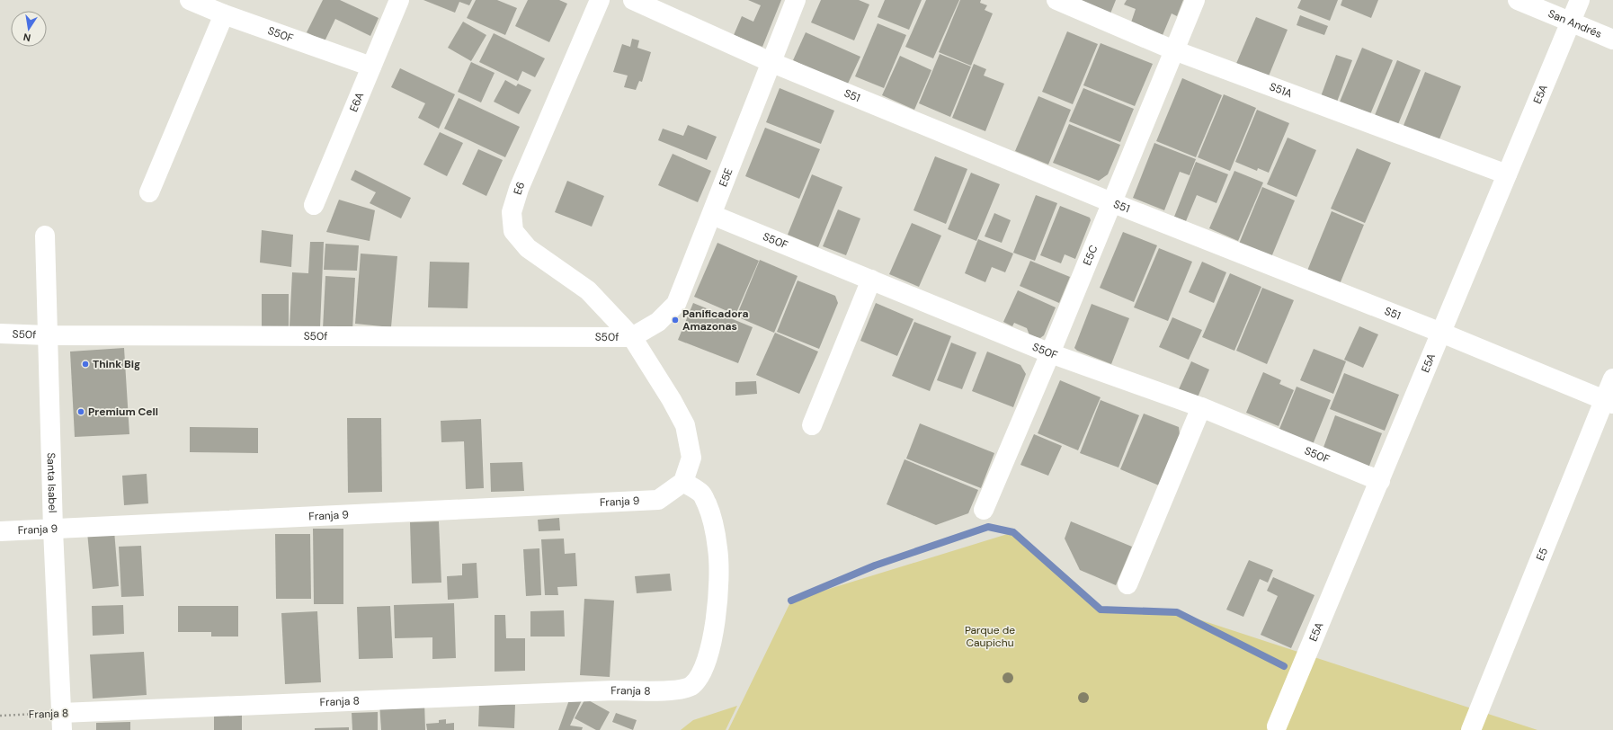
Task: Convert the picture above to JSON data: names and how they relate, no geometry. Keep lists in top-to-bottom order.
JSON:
{
  "streets": {
    "street": [
      "San Andrés",
      "S50F",
      "S51A",
      "E5A",
      "S51",
      "E6A",
      "E5E",
      "E6",
      "E5C",
      "S50f",
      "Santa Isabel",
      "Franja 9",
      "E5",
      "Franja 8"
    ]
  },
  "crossings": [
    ["San Andrés", "E5A"],
    ["S50F", "E5A"],
    ["S50F", "E6A"],
    ["S50F", "E5E"],
    ["S50F", "E5C"],
    ["S51A", "E5A"],
    ["S51A", "E5C"],
    ["E5A", "S51"],
    ["S51", "E5E"],
    ["S51", "E5C"],
    ["S51", "E5"],
    ["E5E", "E6"],
    ["E5E", "S50f"],
    ["E6", "S50f"],
    ["E6", "Franja 9"],
    ["E6", "Franja 8"],
    ["S50f", "Santa Isabel"],
    ["Santa Isabel", "Franja 9"],
    ["Santa Isabel", "Franja 8"],
    ["Franja 9", "Franja 8"]
  ],
  "parks": ["Parque de Caupichu"],
  "places": ["Panificadora Amazonas", "Think Big", "Premium Cell"],
  "north": "bottom"
}
